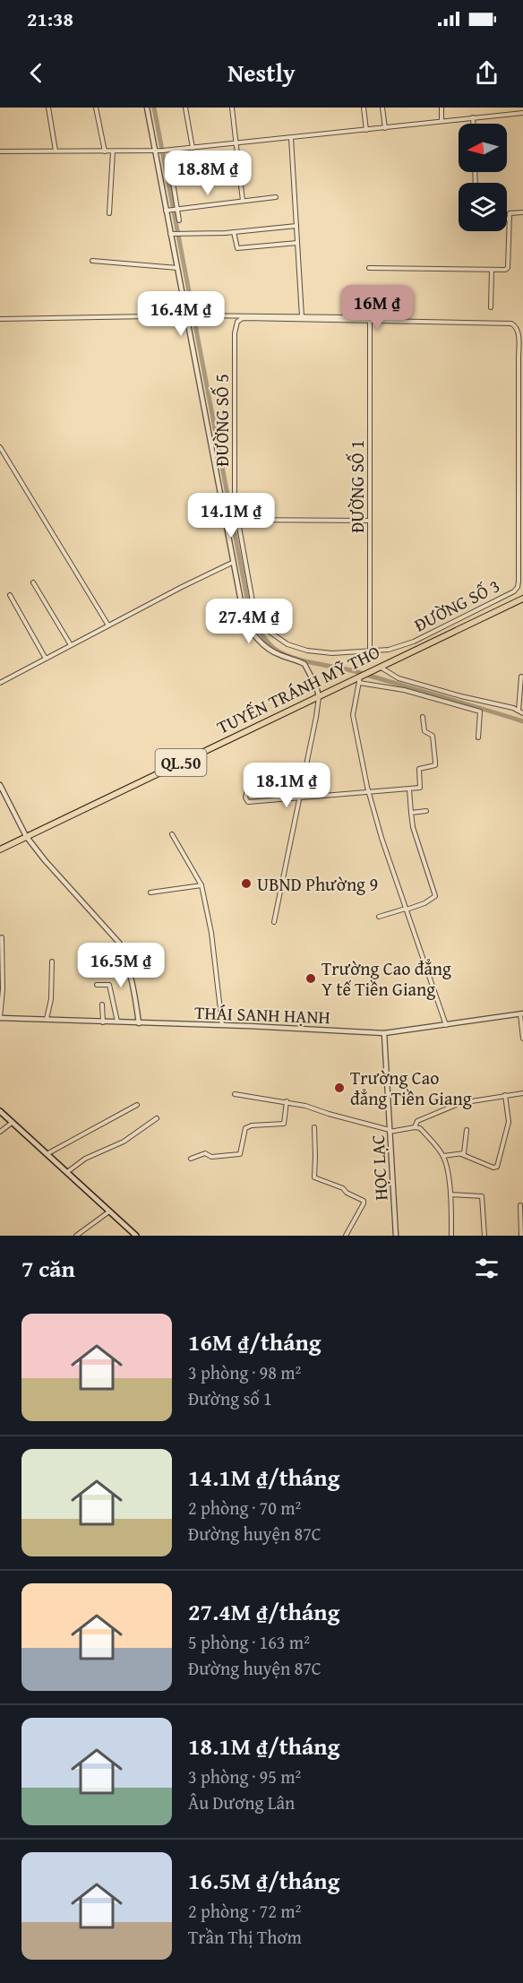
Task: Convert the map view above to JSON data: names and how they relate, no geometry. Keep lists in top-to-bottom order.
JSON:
{
  "streets": {
    "highway": ["TUYẾN TRÁNH MỸ THO", "QL.50"],
    "street": [
      "ĐƯỜNG SỐ 5",
      "ĐƯỜNG SỐ 1",
      "ĐƯỜNG SỐ 3",
      "THÁI SANH HẠNH",
      "HỌC LẠC"
    ]
  },
  "crossings": [
    ["ĐƯỜNG SỐ 5", "ĐƯỜNG SỐ 1"],
    ["ĐƯỜNG SỐ 5", "ĐƯỜNG SỐ 3"],
    ["ĐƯỜNG SỐ 1", "ĐƯỜNG SỐ 3"],
    ["THÁI SANH HẠNH", "HỌC LẠC"]
  ],
  "places": ["UBND Phường 9", "Trường Cao đẳng Y tế Tiền Giang", "Trường Cao đẳng Tiền Giang"],
  "north": "left",
  "page": {
    "status": "21:38",
    "header": "Nestly",
    "price": [
      "18.8M ₫",
      "16M ₫",
      "16.4M ₫",
      "14.1M ₫",
      "27.4M ₫",
      "18.1M ₫",
      "16.5M ₫"
    ],
    "heading": "7 căn",
    "list": [
      {
        "name": "16M ₫/tháng",
        "note": "3 phòng · 98 m² · Đường số 1"
      },
      {
        "name": "14.1M ₫/tháng",
        "note": "2 phòng · 70 m² · Đường huyện 87C"
      },
      {
        "name": "27.4M ₫/tháng",
        "note": "5 phòng · 163 m² · Đường huyện 87C"
      },
      {
        "name": "18.1M ₫/tháng",
        "note": "3 phòng · 95 m² · Âu Dương Lân"
      },
      {
        "name": "16.5M ₫/tháng",
        "note": "2 phòng · 72 m² · Trần Thị Thơm"
      }
    ]
  }
}
